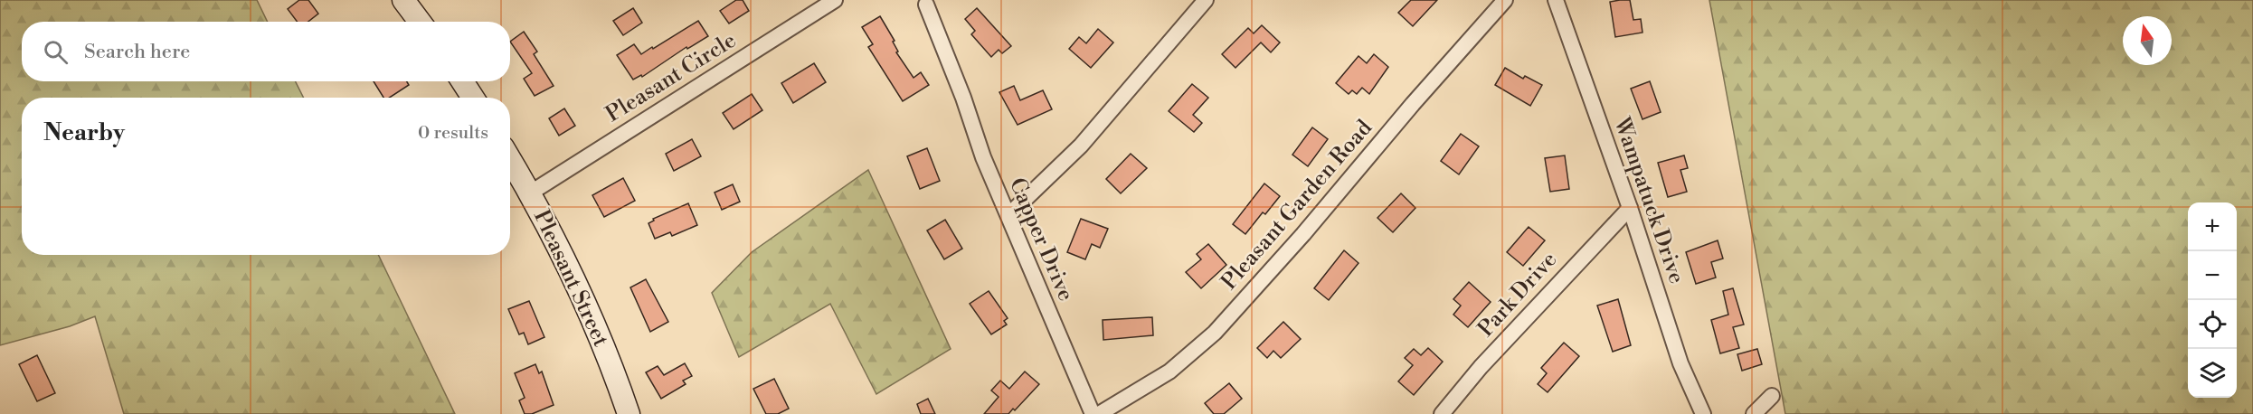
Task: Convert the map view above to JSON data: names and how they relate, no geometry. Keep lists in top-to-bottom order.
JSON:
{
  "streets": {
    "main road": ["Pleasant Street"],
    "street": [
      "Pleasant Circle",
      "Wampatuck Drive",
      "Pleasant Garden Road",
      "Capper Drive",
      "Park Drive"
    ]
  },
  "crossings": [
    ["Pleasant Circle", "Pleasant Street"],
    ["Wampatuck Drive", "Park Drive"]
  ],
  "north": "top",
  "page": {
    "search": "Search here",
    "heading": ["Nearby", "0 results"],
    "map_buttons": ["+", "−"]
  }
}
